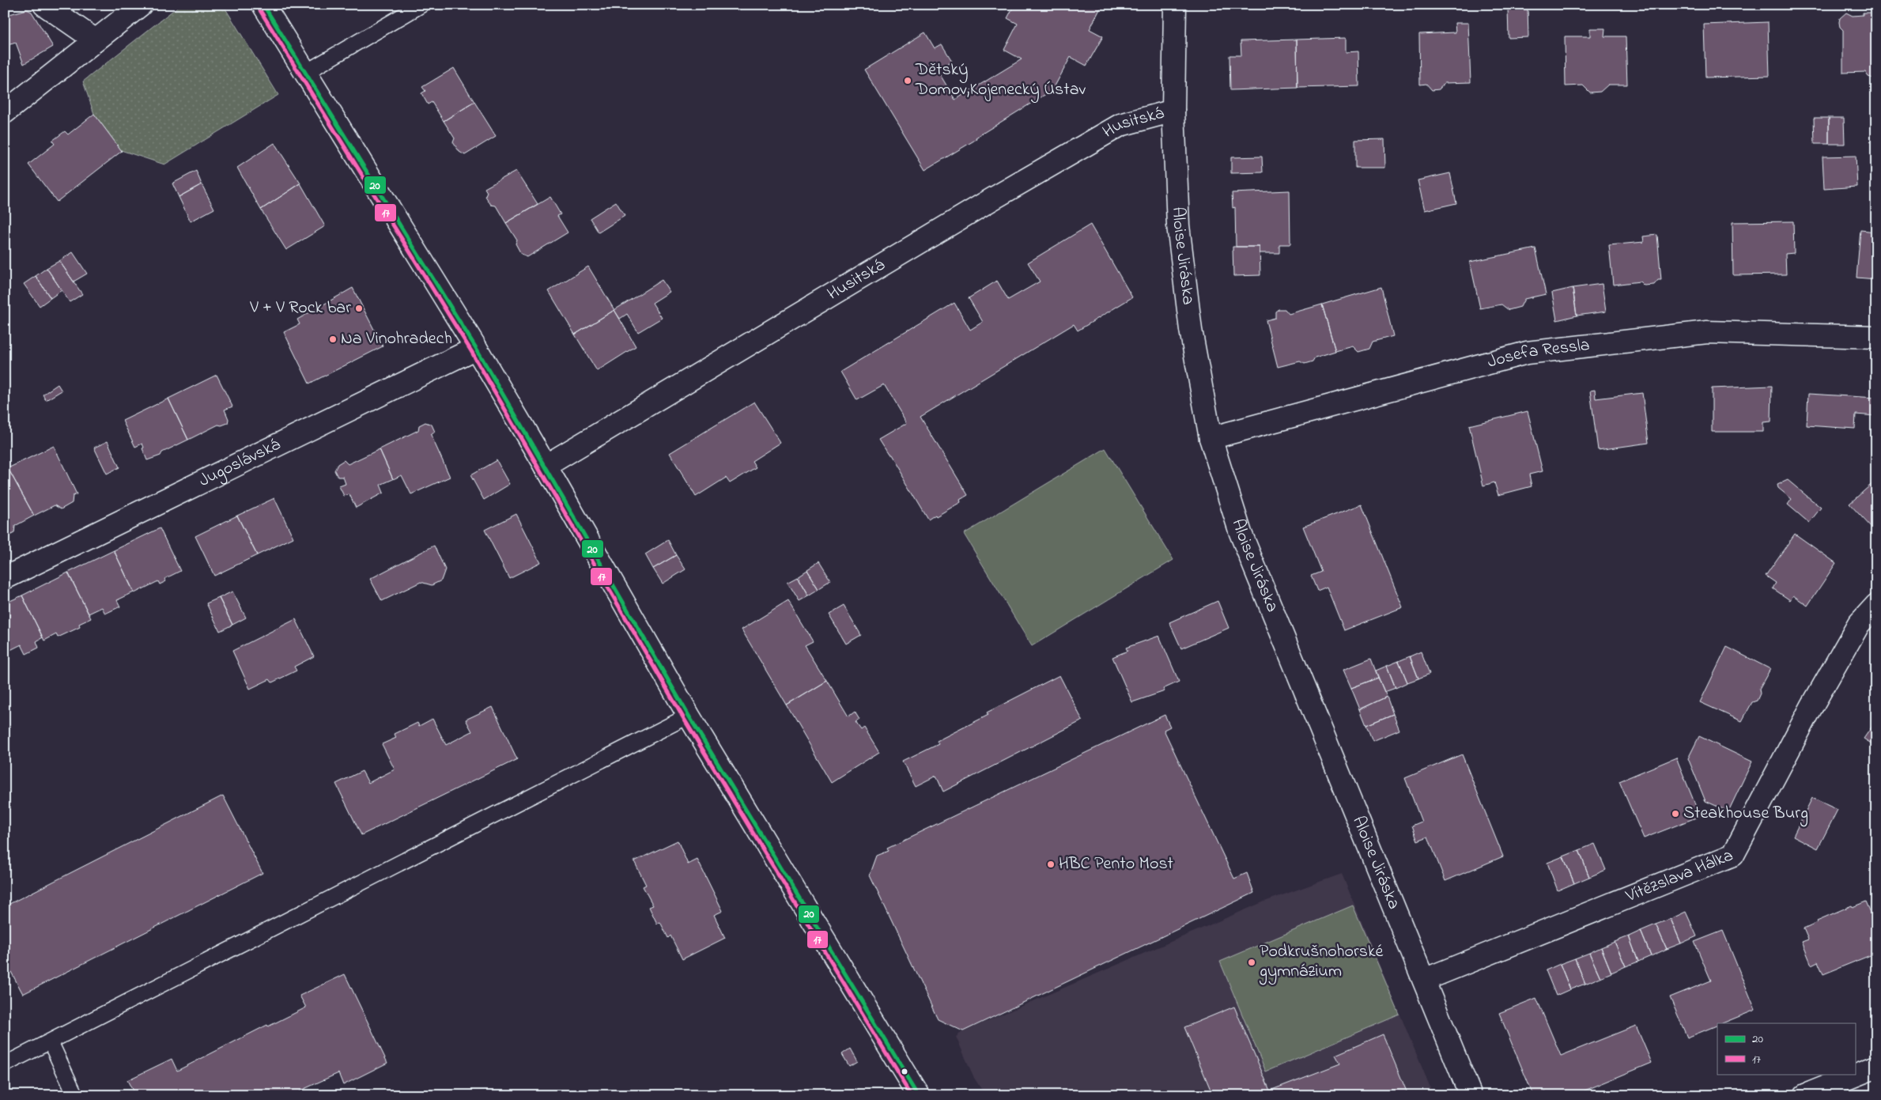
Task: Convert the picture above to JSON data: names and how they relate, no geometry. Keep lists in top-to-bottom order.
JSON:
{
  "streets": {
    "street": [
      "Husitská",
      "Aloise Jiráska",
      "Josefa Ressla",
      "Jugoslávská",
      "Vítězslava Hálka"
    ]
  },
  "crossings": [
    ["Husitská", "Aloise Jiráska"],
    ["Aloise Jiráska", "Josefa Ressla"],
    ["Aloise Jiráska", "Vítězslava Hálka"]
  ],
  "places": [
    "Dětský Domov,Kojenecký Ústav",
    "V + V Rock bar",
    "Na Vinohradech",
    "Steakhouse Burg",
    "HBC Pento Most",
    "Podkrušnohorské gymnázium"
  ],
  "lines": ["transit line 20", "transit line 17"],
  "legend": ["20", "17"]
}
